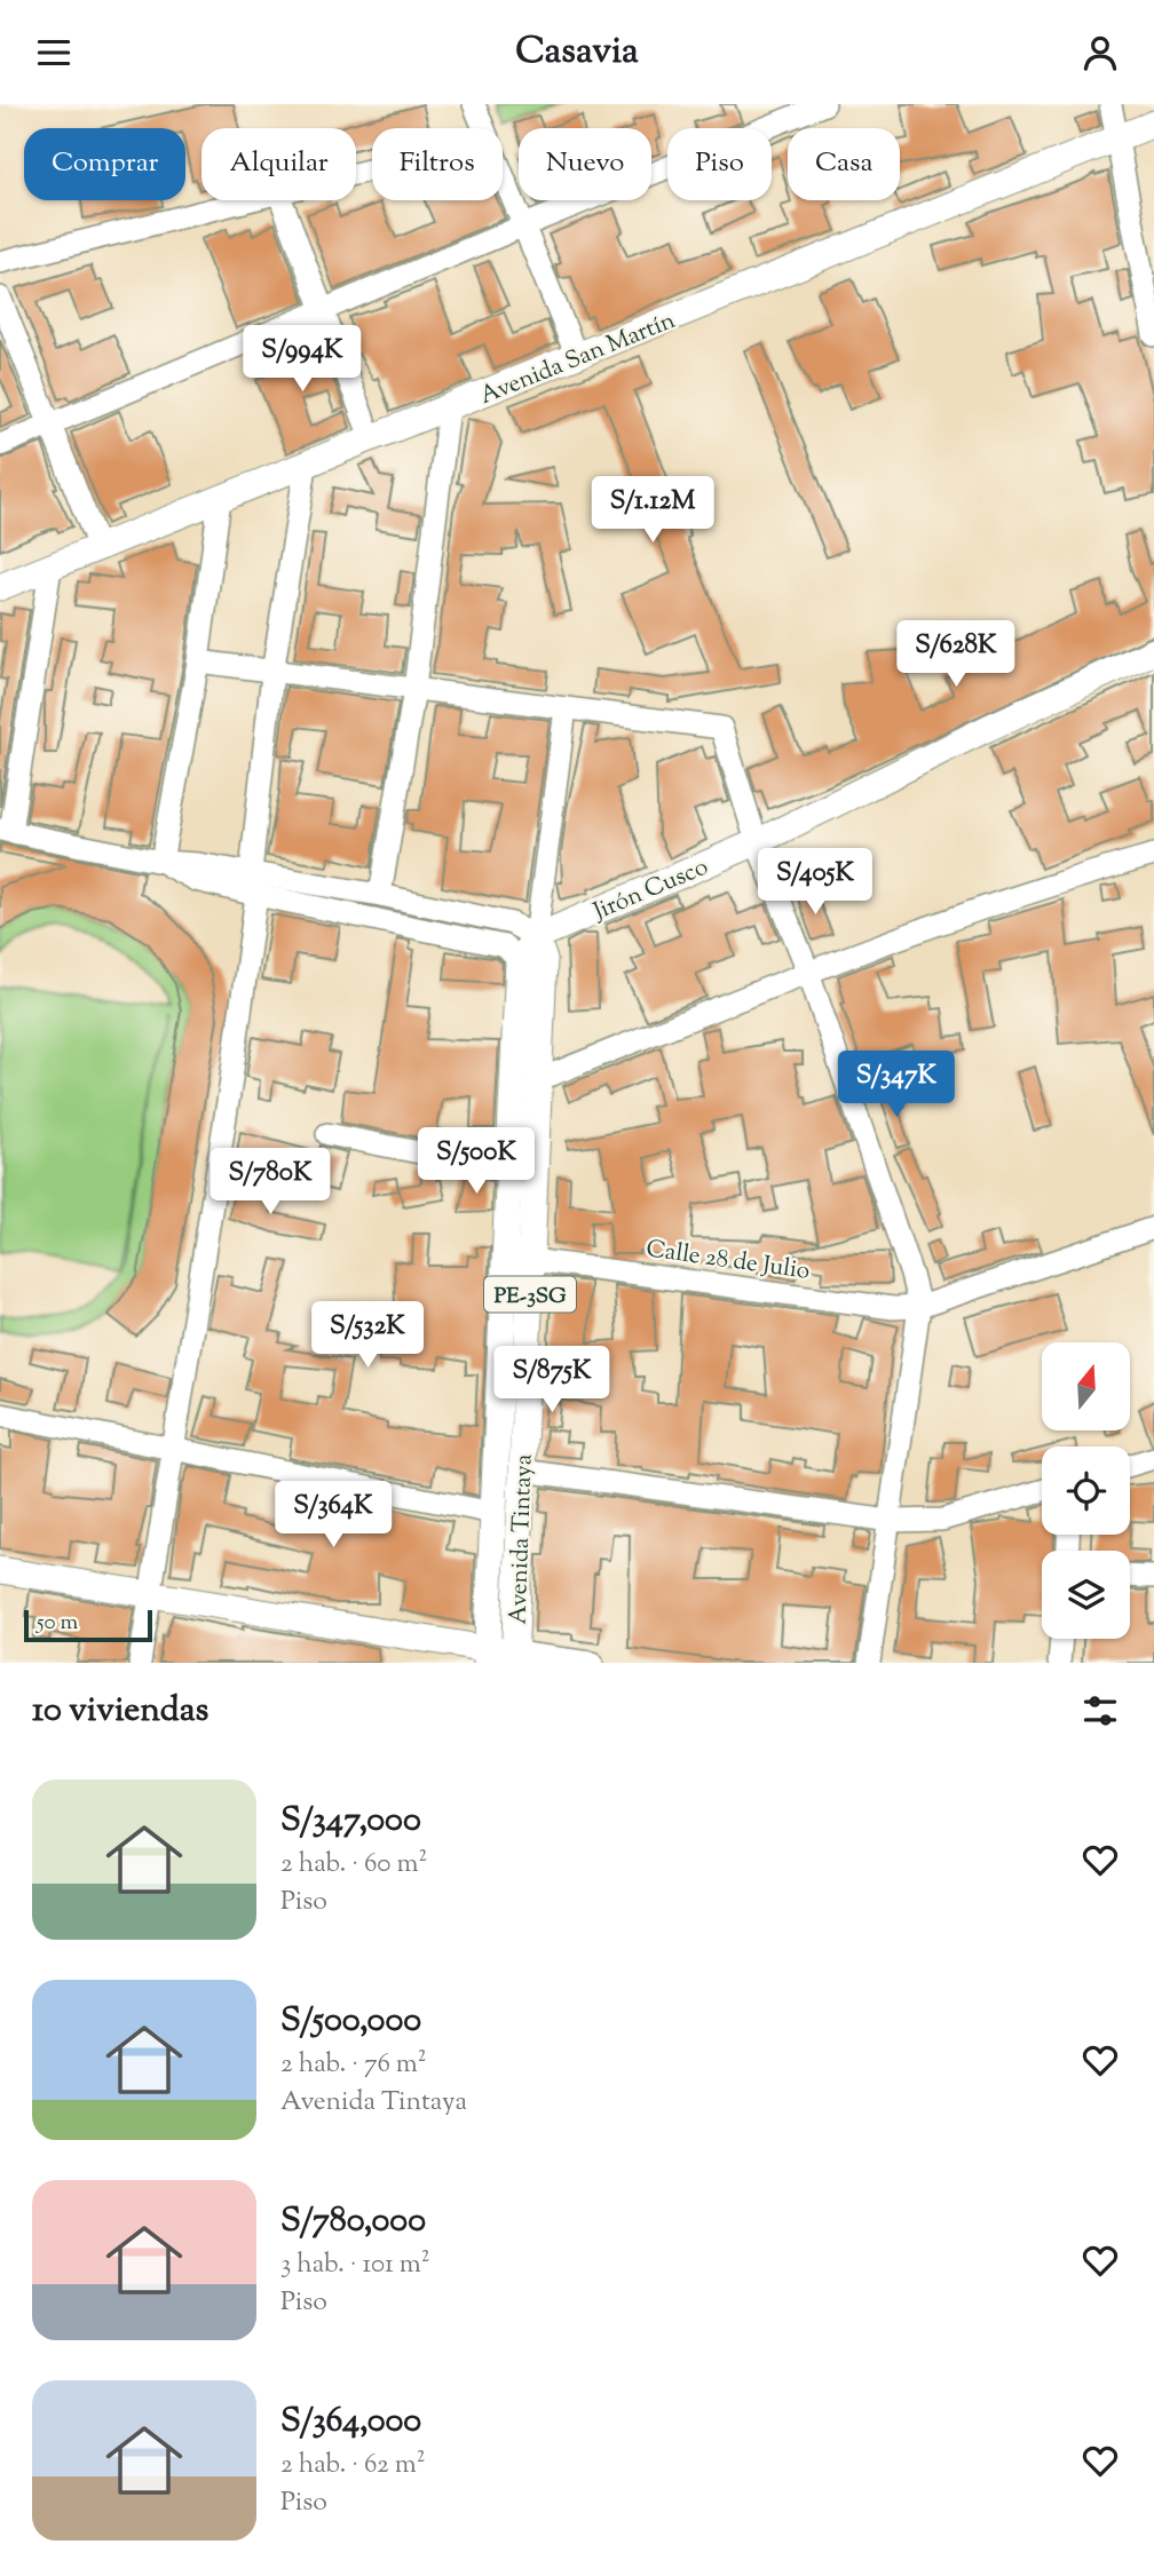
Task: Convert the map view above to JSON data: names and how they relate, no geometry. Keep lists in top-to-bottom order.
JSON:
{
  "streets": {
    "main road": [
      "Avenida San Martín",
      "Jirón Cusco",
      "PE-3SG",
      "Avenida Tintaya"
    ],
    "street": ["Calle 28 de Julio"]
  },
  "crossings": [
    ["Jirón Cusco", "Avenida Tintaya"],
    ["Calle 28 de Julio", "Avenida Tintaya"]
  ],
  "scale_bar": "50 m",
  "north": "top",
  "page": {
    "header": "Casavia",
    "chip": [
      "Comprar",
      "Alquilar",
      "Filtros",
      "Nuevo",
      "Piso",
      "Casa"
    ],
    "price": [
      "S/994K",
      "S/1.12M",
      "S/628K",
      "S/405K",
      "S/347K",
      "S/500K",
      "S/780K",
      "S/532K",
      "S/875K",
      "S/364K"
    ],
    "scale": "50 m",
    "heading": "10 viviendas",
    "list": [
      {
        "name": "S/347,000",
        "note": "2 hab. · 60 m² · Piso"
      },
      {
        "name": "S/500,000",
        "note": "2 hab. · 76 m² · Avenida Tintaya"
      },
      {
        "name": "S/780,000",
        "note": "3 hab. · 101 m² · Piso"
      },
      {
        "name": "S/364,000",
        "note": "2 hab. · 62 m² · Piso"
      }
    ]
  }
}
